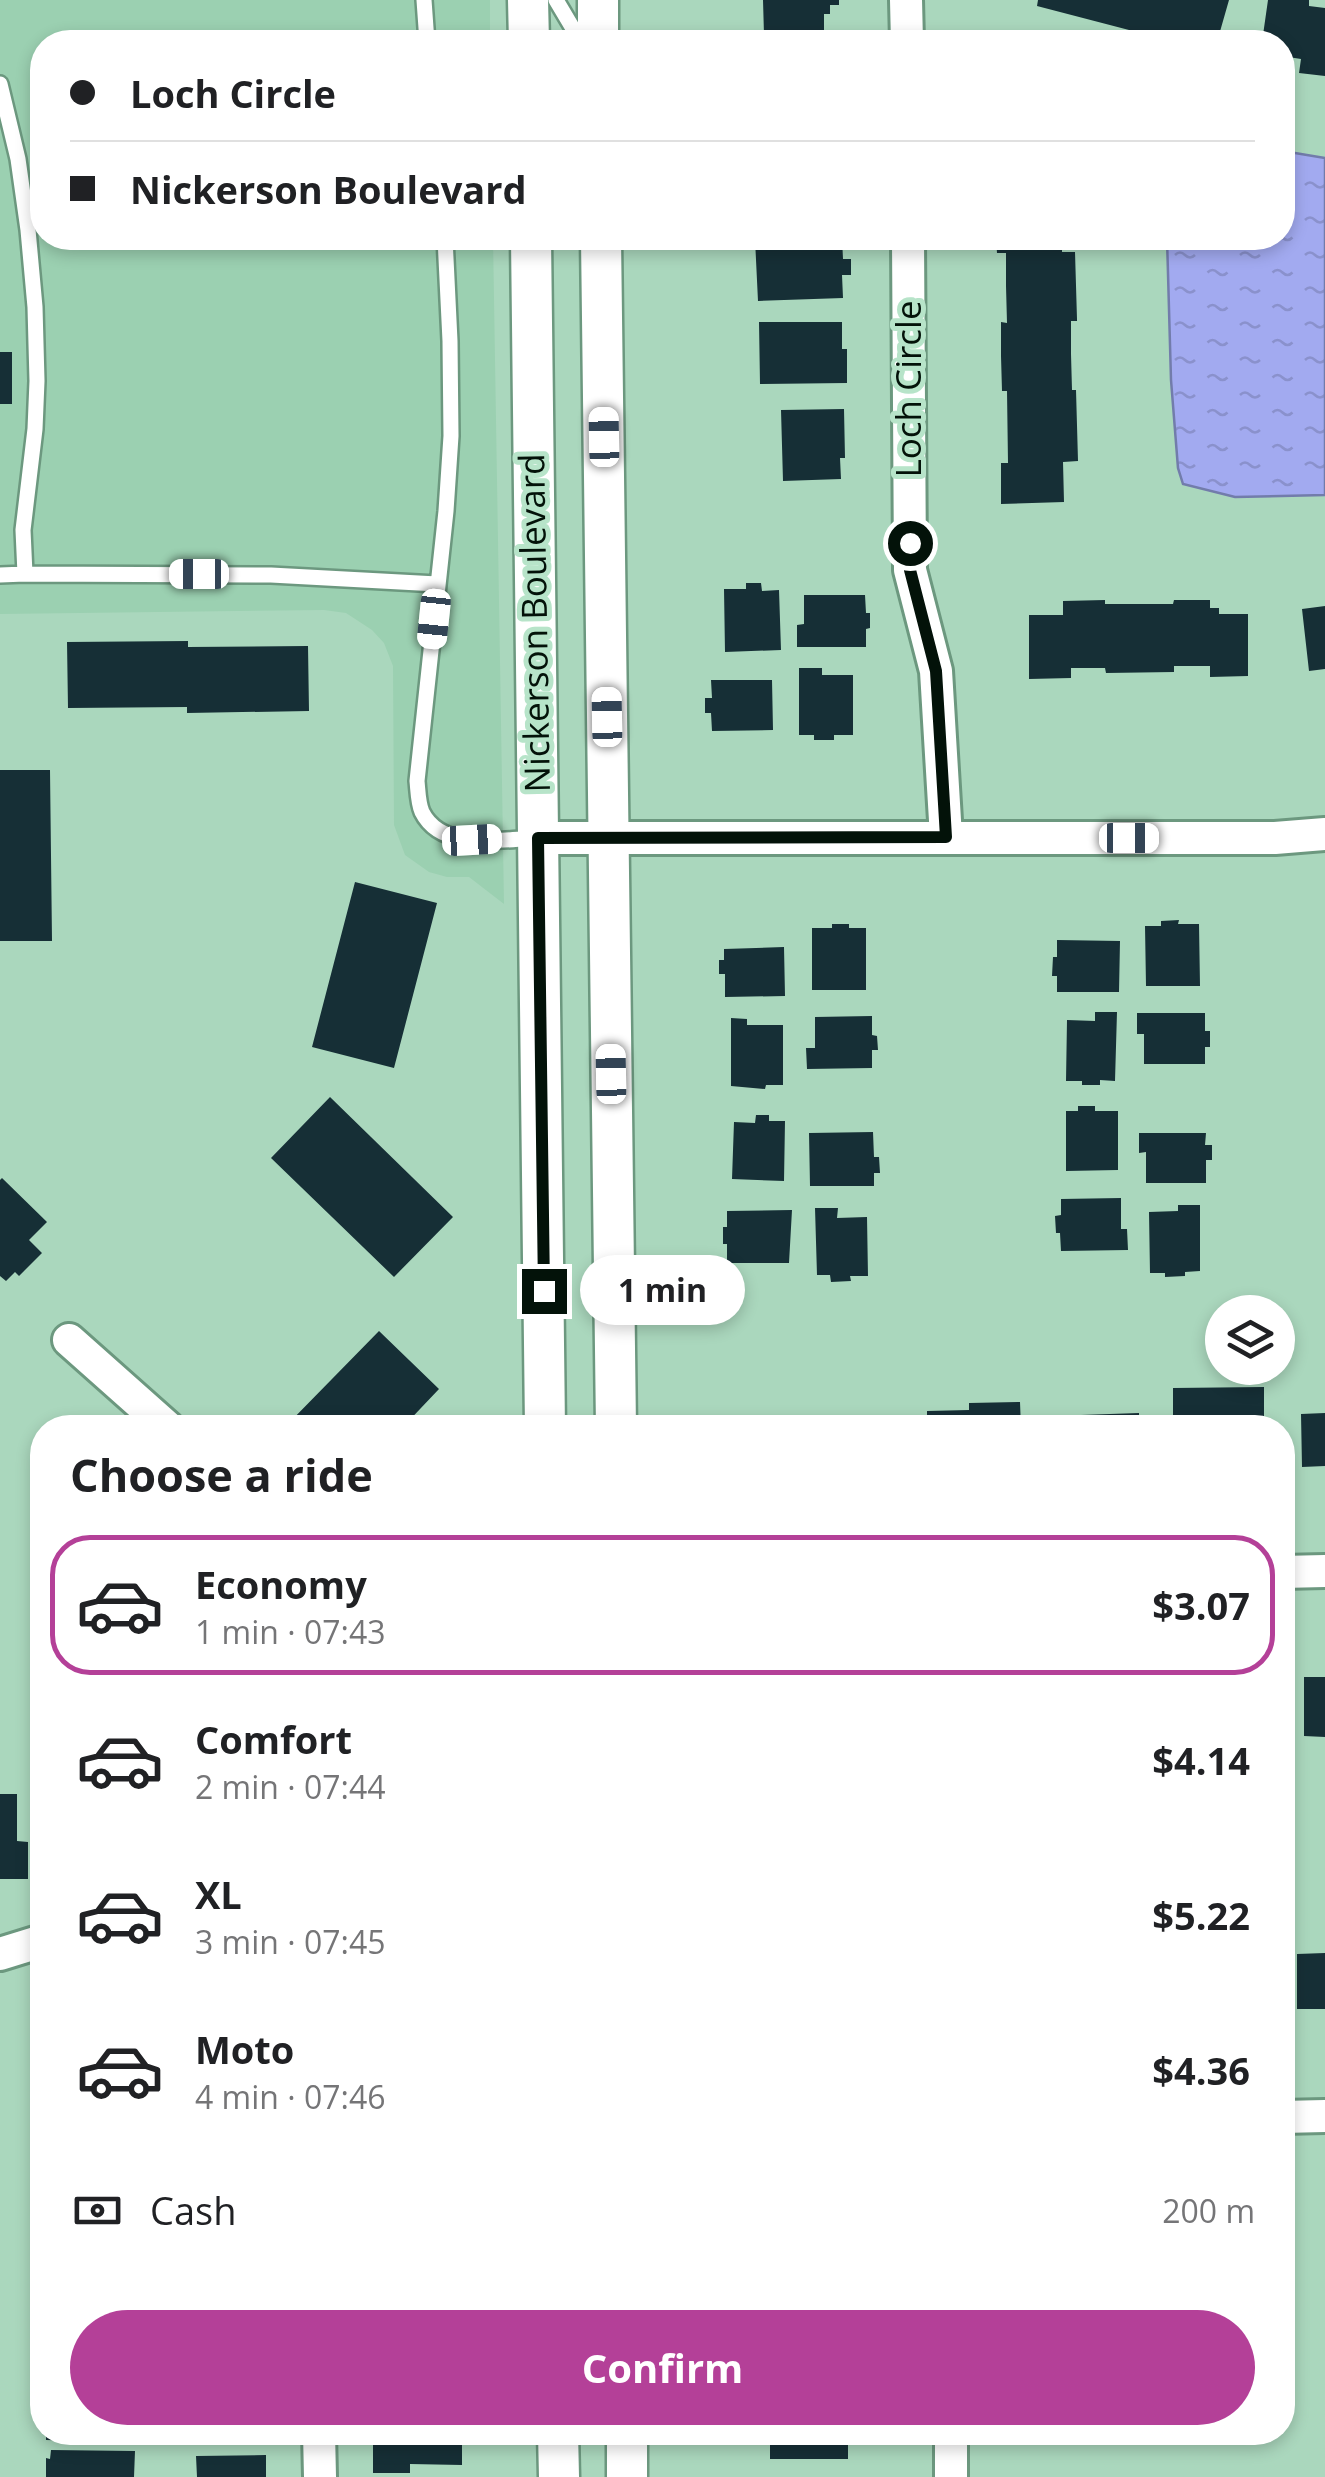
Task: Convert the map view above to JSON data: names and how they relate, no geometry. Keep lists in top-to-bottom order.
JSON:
{
  "streets": {
    "street": ["Loch Circle", "Nickerson Boulevard"]
  },
  "page": {
    "banner": ["Loch Circle", "Nickerson Boulevard"],
    "bubble": "1 min",
    "heading": "Choose a ride",
    "list": [
      {
        "name": "Economy",
        "note": "1 min · 07:43",
        "value": "$3.07"
      },
      {
        "name": "Comfort",
        "note": "2 min · 07:44",
        "value": "$4.14"
      },
      {
        "name": "XL",
        "note": "3 min · 07:45",
        "value": "$5.22"
      },
      {
        "name": "Moto",
        "note": "4 min · 07:46",
        "value": "$4.36"
      }
    ],
    "pay": ["Cash", "200 m"],
    "buttons": "Confirm"
  }
}
